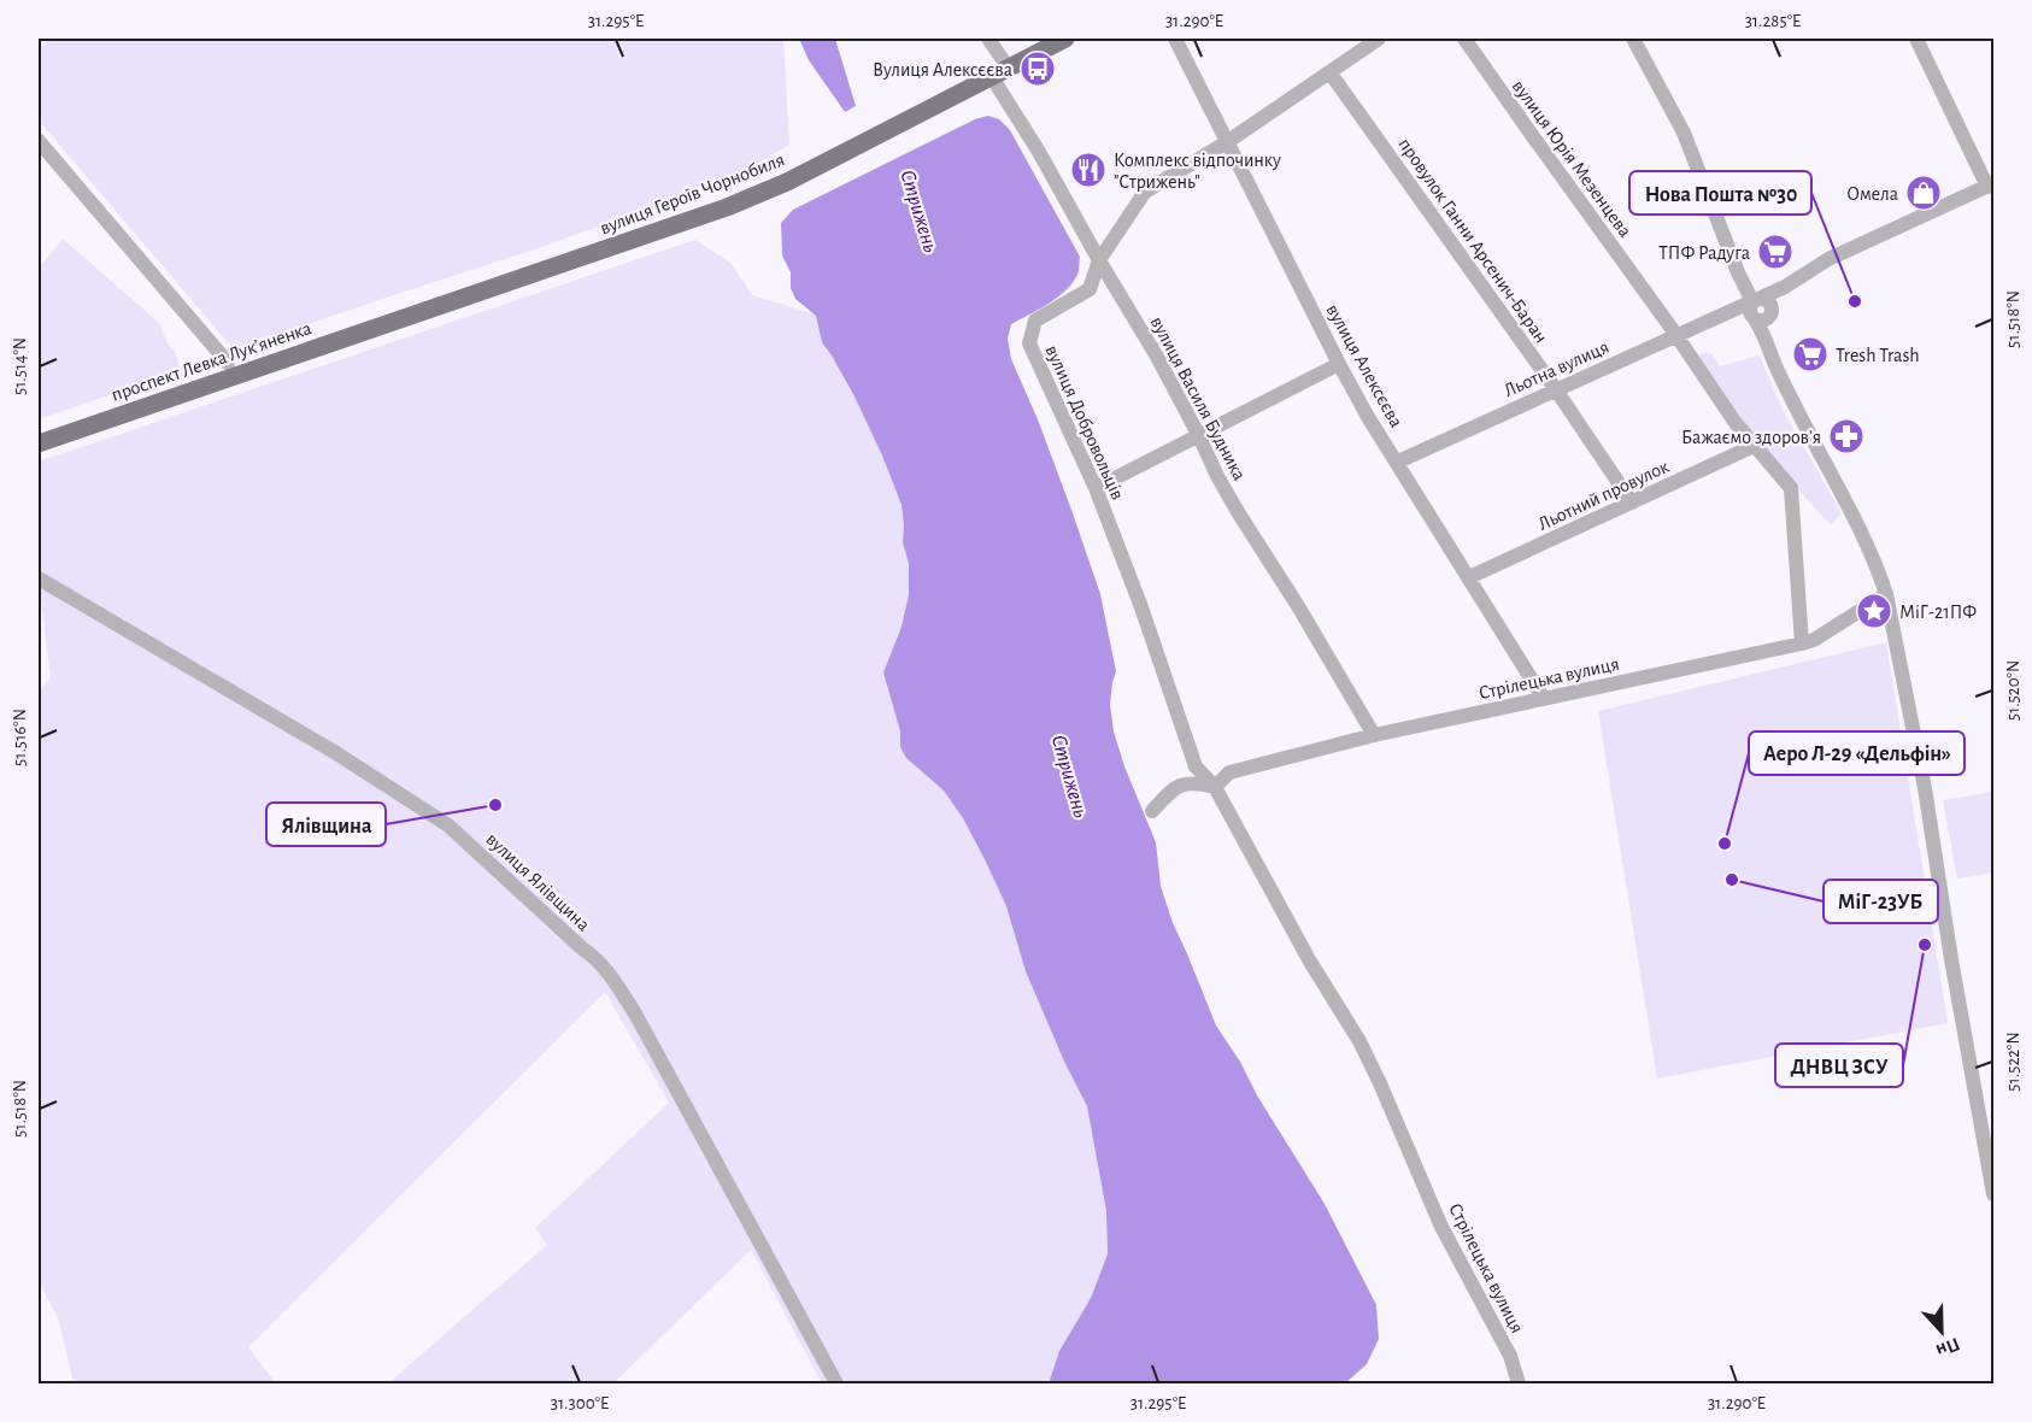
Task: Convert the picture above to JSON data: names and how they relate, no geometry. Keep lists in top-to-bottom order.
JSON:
{
  "streets": {
    "main road": ["вулиця Героїв Чорнобиля", "проспект Левка Лукʼяненка"],
    "street": [
      "вулиця Юрія Мезенцева",
      "провулок Ганни Арсенич-Баран",
      "вулиця Алексєєва",
      "Льотна вулиця",
      "вулиця Василя Будника",
      "вулиця Добровольців",
      "Льотний провулок",
      "Стрілецька вулиця",
      "вулиця Ялівщина"
    ]
  },
  "crossings": [
    ["вулиця Юрія Мезенцева", "Льотна вулиця"],
    ["вулиця Юрія Мезенцева", "Льотний провулок"],
    ["вулиця Юрія Мезенцева", "Стрілецька вулиця"],
    ["вулиця Героїв Чорнобиля", "проспект Левка Лукʼяненка"],
    ["вулиця Героїв Чорнобиля", "вулиця Василя Будника"],
    ["провулок Ганни Арсенич-Баран", "Льотна вулиця"],
    ["провулок Ганни Арсенич-Баран", "вулиця Добровольців"],
    ["провулок Ганни Арсенич-Баран", "Льотний провулок"],
    ["вулиця Алексєєва", "Льотна вулиця"],
    ["вулиця Алексєєва", "вулиця Добровольців"],
    ["вулиця Алексєєва", "Льотний провулок"],
    ["вулиця Алексєєва", "Стрілецька вулиця"],
    ["вулиця Василя Будника", "вулиця Добровольців"],
    ["вулиця Василя Будника", "Стрілецька вулиця"],
    ["вулиця Добровольців", "Стрілецька вулиця"]
  ],
  "water": ["Стрижень"],
  "places": {
    "bus stop": ["Вулиця Алексєєва"],
    "restaurant": ["Комплекс відпочинку \"Стрижень\""],
    "shop": ["Омела"],
    "supermarket": ["ТПФ Радуга", "Tresh Trash"],
    "other": [
      "Нова Пошта №30",
      "Ялівщина",
      "Аеро Л-29 «Дельфін»",
      "МіГ-23УБ",
      "ДНВЦ ЗСУ"
    ],
    "pharmacy": ["Бажаємо здоров’я"],
    "place": ["МіГ-21ПФ"]
  },
  "north": "bottom",
  "coordinates": [
    "31.295°E",
    "31.290°E",
    "31.285°E",
    "51.518°N",
    "51.514°N",
    "51.520°N",
    "51.516°N",
    "51.522°N",
    "31.300°E"
  ]
}
